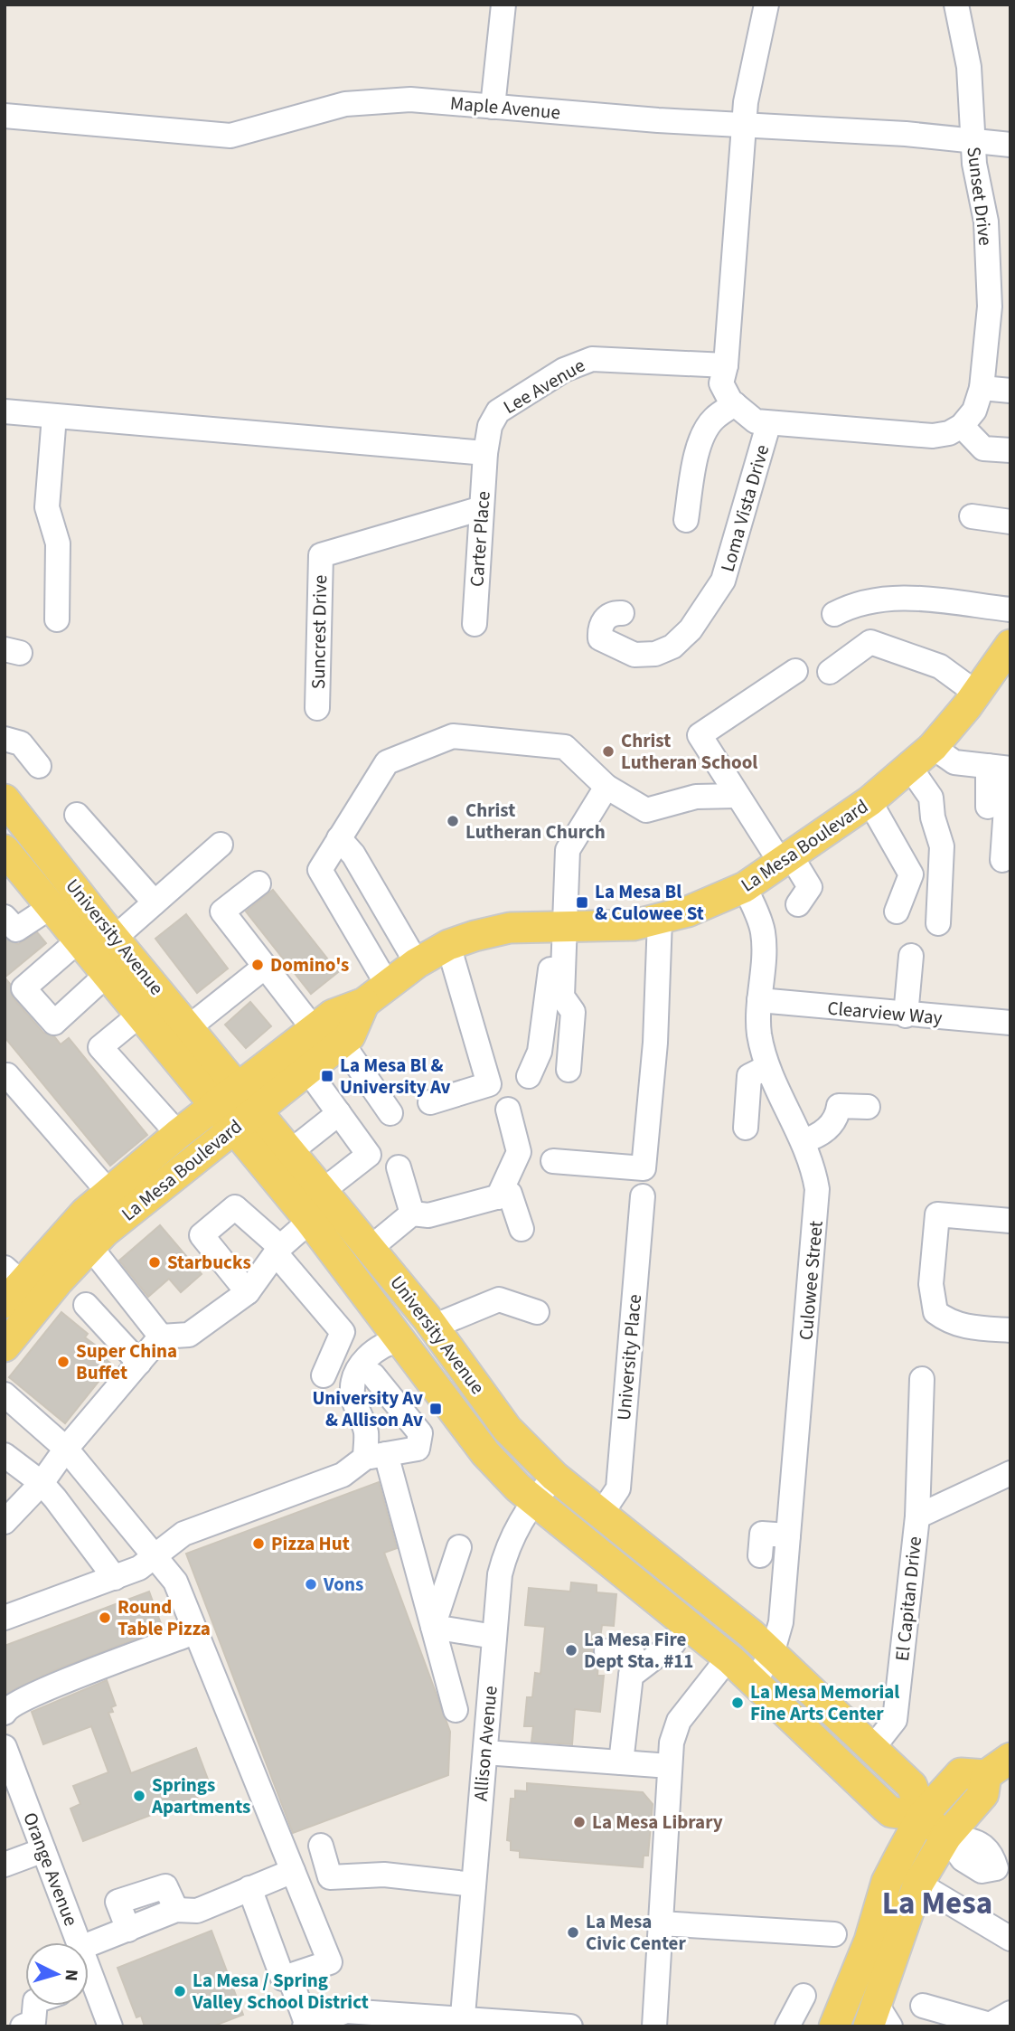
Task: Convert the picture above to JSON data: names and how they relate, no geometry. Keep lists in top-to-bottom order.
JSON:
{
  "streets": {
    "main road": ["La Mesa Boulevard", "University Avenue"],
    "street": [
      "Maple Avenue",
      "Sunset Drive",
      "Lee Avenue",
      "Loma Vista Drive",
      "Carter Place",
      "Suncrest Drive",
      "Clearview Way",
      "Culowee Street",
      "University Place",
      "El Capitan Drive",
      "Allison Avenue",
      "Orange Avenue"
    ]
  },
  "crossings": [
    ["Maple Avenue", "Sunset Drive"],
    ["Lee Avenue", "Carter Place"],
    ["Carter Place", "Suncrest Drive"],
    ["La Mesa Boulevard", "University Avenue"],
    ["La Mesa Boulevard", "Culowee Street"],
    ["University Avenue", "Culowee Street"],
    ["University Avenue", "University Place"],
    ["University Avenue", "El Capitan Drive"],
    ["University Avenue", "Allison Avenue"],
    ["Clearview Way", "Culowee Street"]
  ],
  "districts": ["La Mesa"],
  "places": {
    "other": [
      "Christ Lutheran School",
      "Christ Lutheran Church",
      "Domino's",
      "Starbucks",
      "Super China Buffet",
      "Pizza Hut",
      "Vons",
      "Round Table Pizza",
      "La Mesa Fire Dept Sta. #11",
      "La Mesa Memorial Fine Arts Center",
      "Springs Apartments",
      "La Mesa Library",
      "La Mesa Civic Center",
      "La Mesa / Spring Valley School District"
    ],
    "transit": ["La Mesa Bl & Culowee St", "La Mesa Bl & University Av", "University Av & Allison Av"]
  },
  "north": "right"
}
